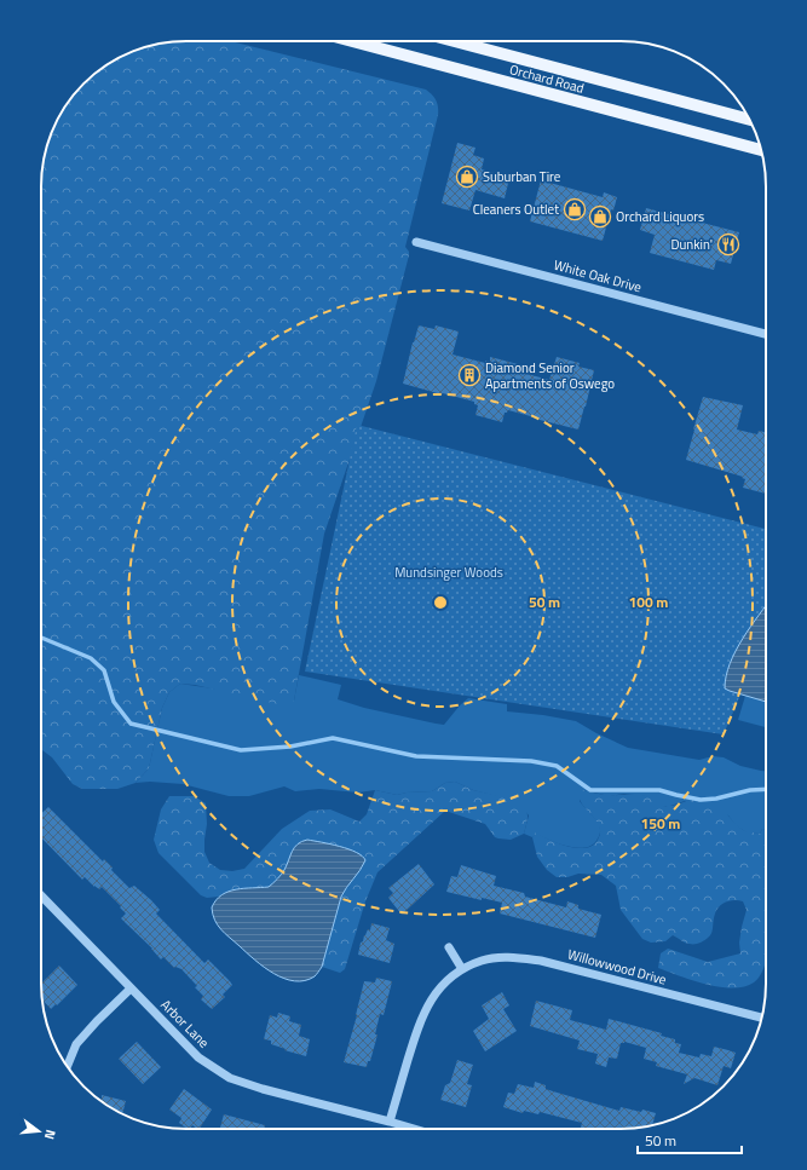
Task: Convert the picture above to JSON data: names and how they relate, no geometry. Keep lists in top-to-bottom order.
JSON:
{
  "streets": {
    "main road": ["Orchard Road"],
    "street": ["White Oak Drive", "Willowwood Drive", "Arbor Lane"]
  },
  "crossings": [
    ["Willowwood Drive", "Arbor Lane"]
  ],
  "parks": ["Mundsinger Woods"],
  "places": {
    "shop": ["Suburban Tire", "Cleaners Outlet", "Orchard Liquors"],
    "restaurant": ["Dunkin'"],
    "building": ["Diamond Senior Apartments of Oswego"]
  },
  "scale_bar": "50 m",
  "north": "right",
  "rings": ["50 m", "100 m", "150 m"]
}
